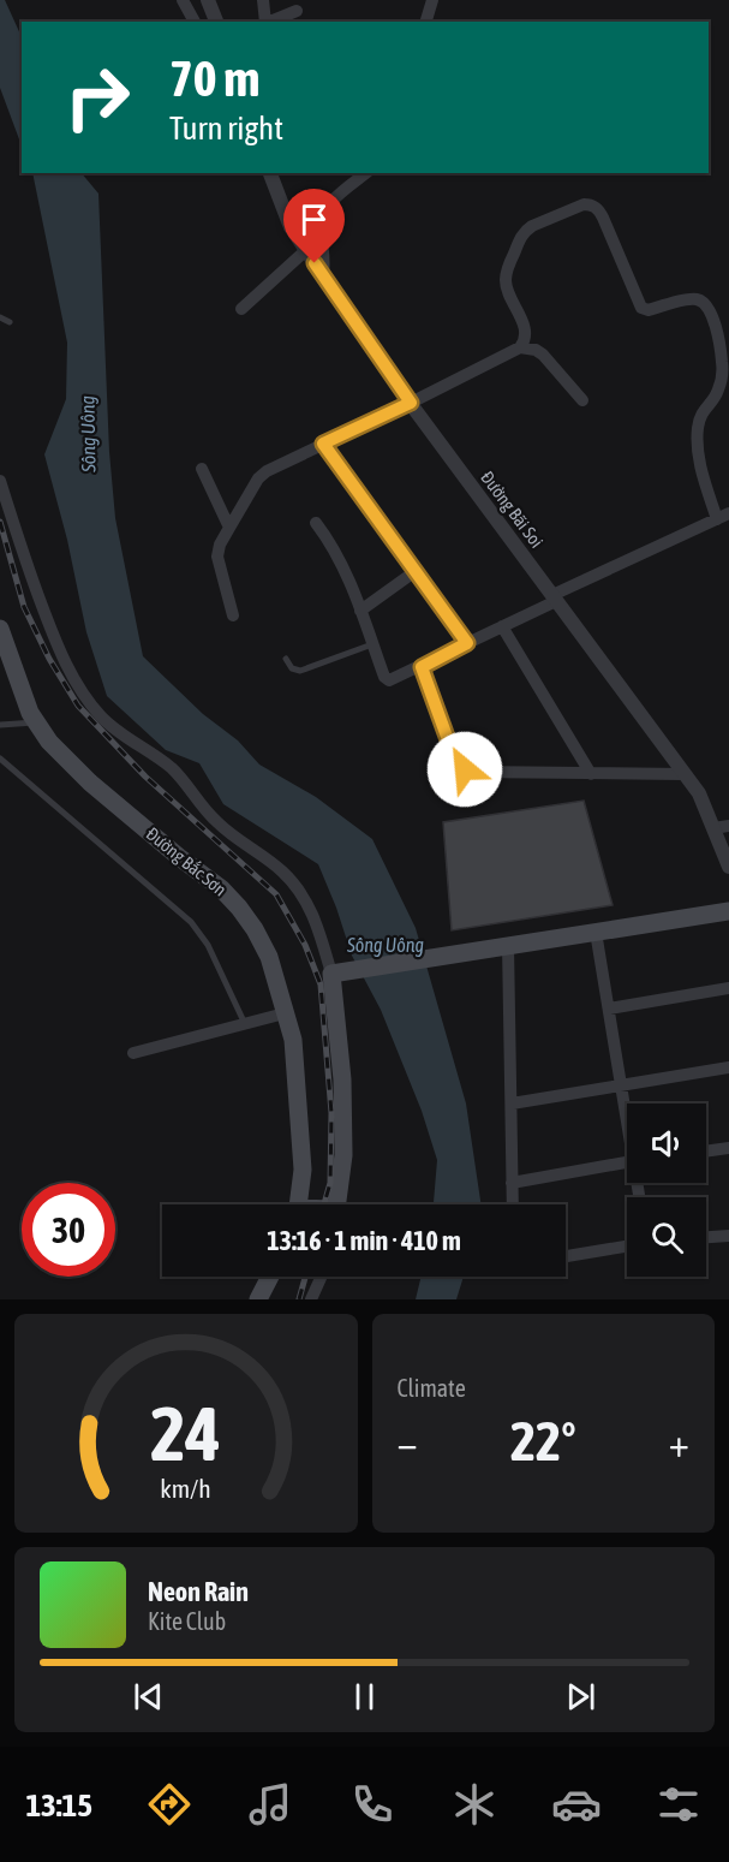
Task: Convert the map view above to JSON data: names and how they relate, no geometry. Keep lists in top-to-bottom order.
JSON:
{
  "streets": {
    "main road": ["Đường Bắc Sơn"],
    "street": ["Đường Bãi Soi"]
  },
  "water": ["Sông Uông"],
  "page": {
    "turn": ["70 m", "Turn right"],
    "limit": "30",
    "trip": "13:16 · 1 min · 410 m",
    "tile": "Climate",
    "heat": ["−", "22°", "+"],
    "song": ["Neon Rain", "Kite Club"],
    "tabs": "13:15",
    "gauge": ["24", "km/h"]
  }
}
